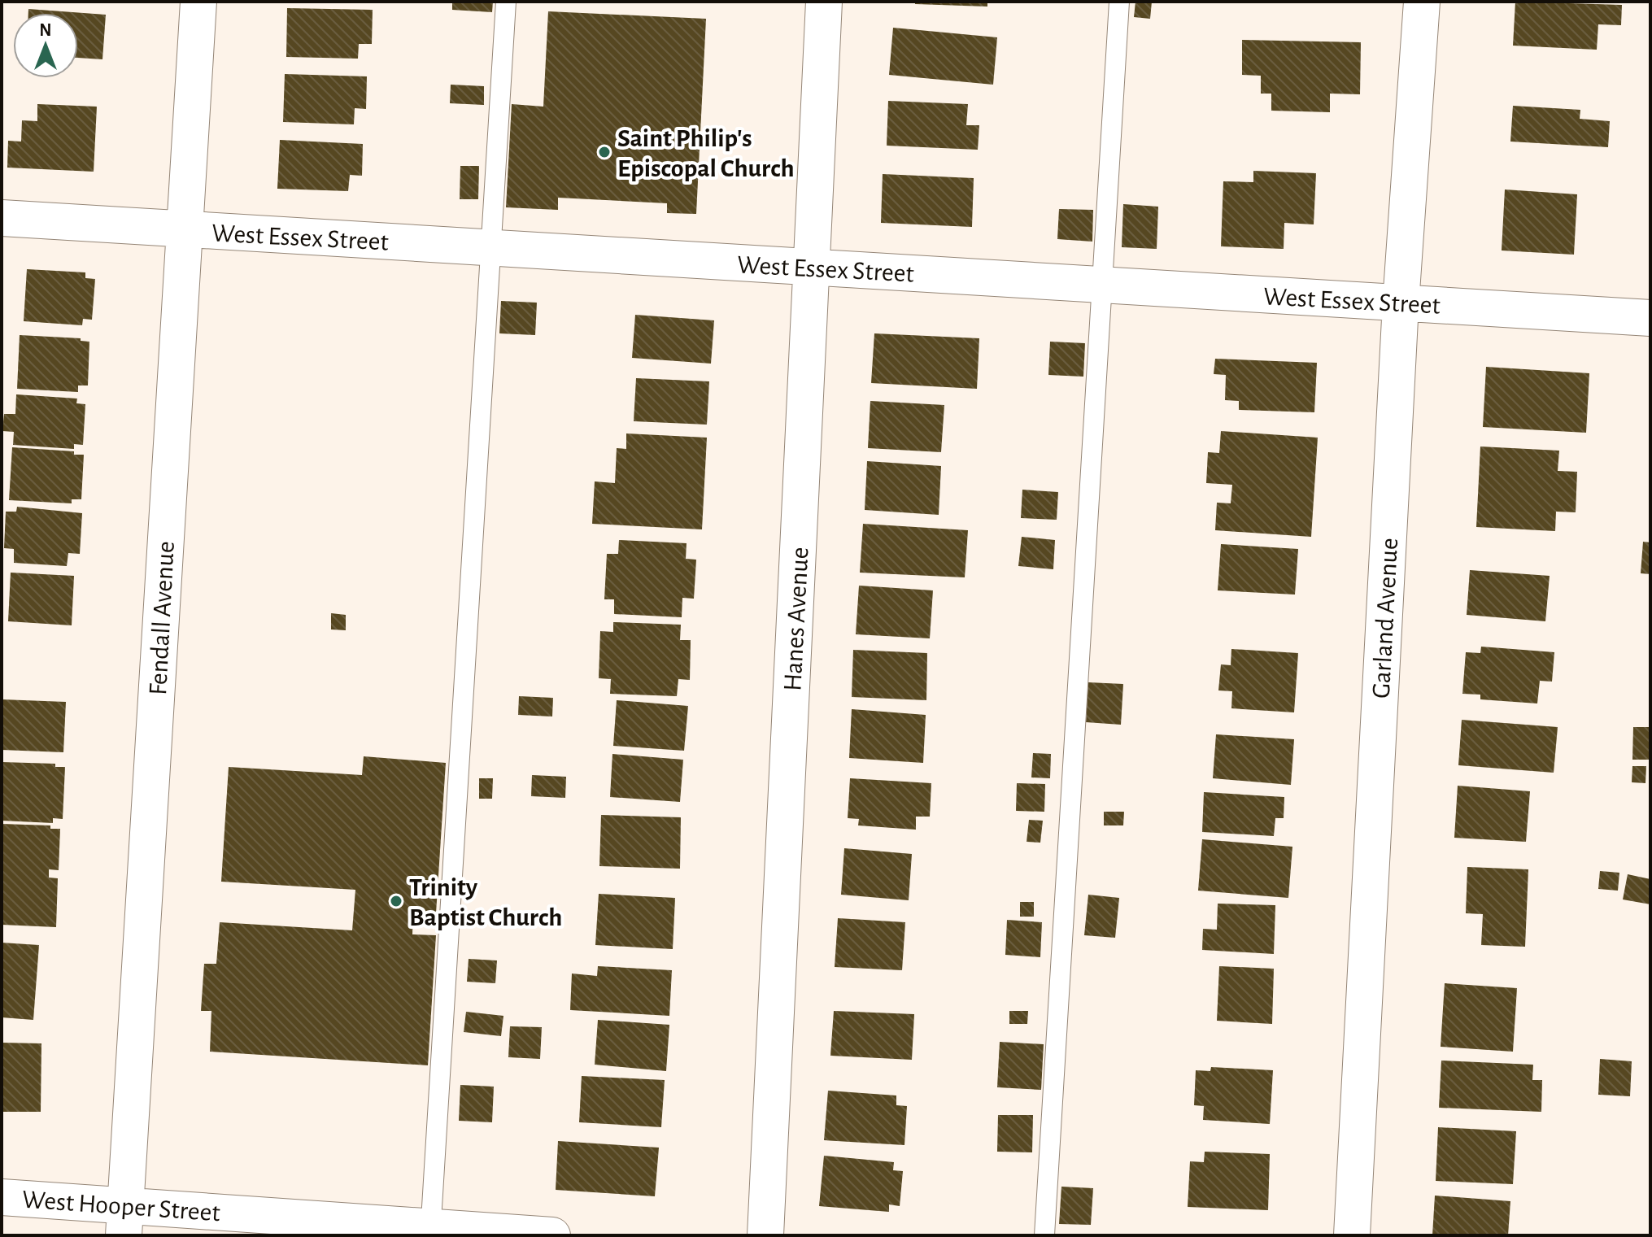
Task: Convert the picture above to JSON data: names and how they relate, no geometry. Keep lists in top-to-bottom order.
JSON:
{
  "streets": {
    "street": [
      "West Essex Street",
      "Fendall Avenue",
      "Garland Avenue",
      "Hanes Avenue",
      "West Hooper Street"
    ]
  },
  "crossings": [
    ["West Essex Street", "Fendall Avenue"],
    ["West Essex Street", "Garland Avenue"],
    ["West Essex Street", "Hanes Avenue"],
    ["Fendall Avenue", "West Hooper Street"]
  ],
  "places": ["Saint Philip's Episcopal Church", "Trinity Baptist Church"],
  "north": "top"
}
